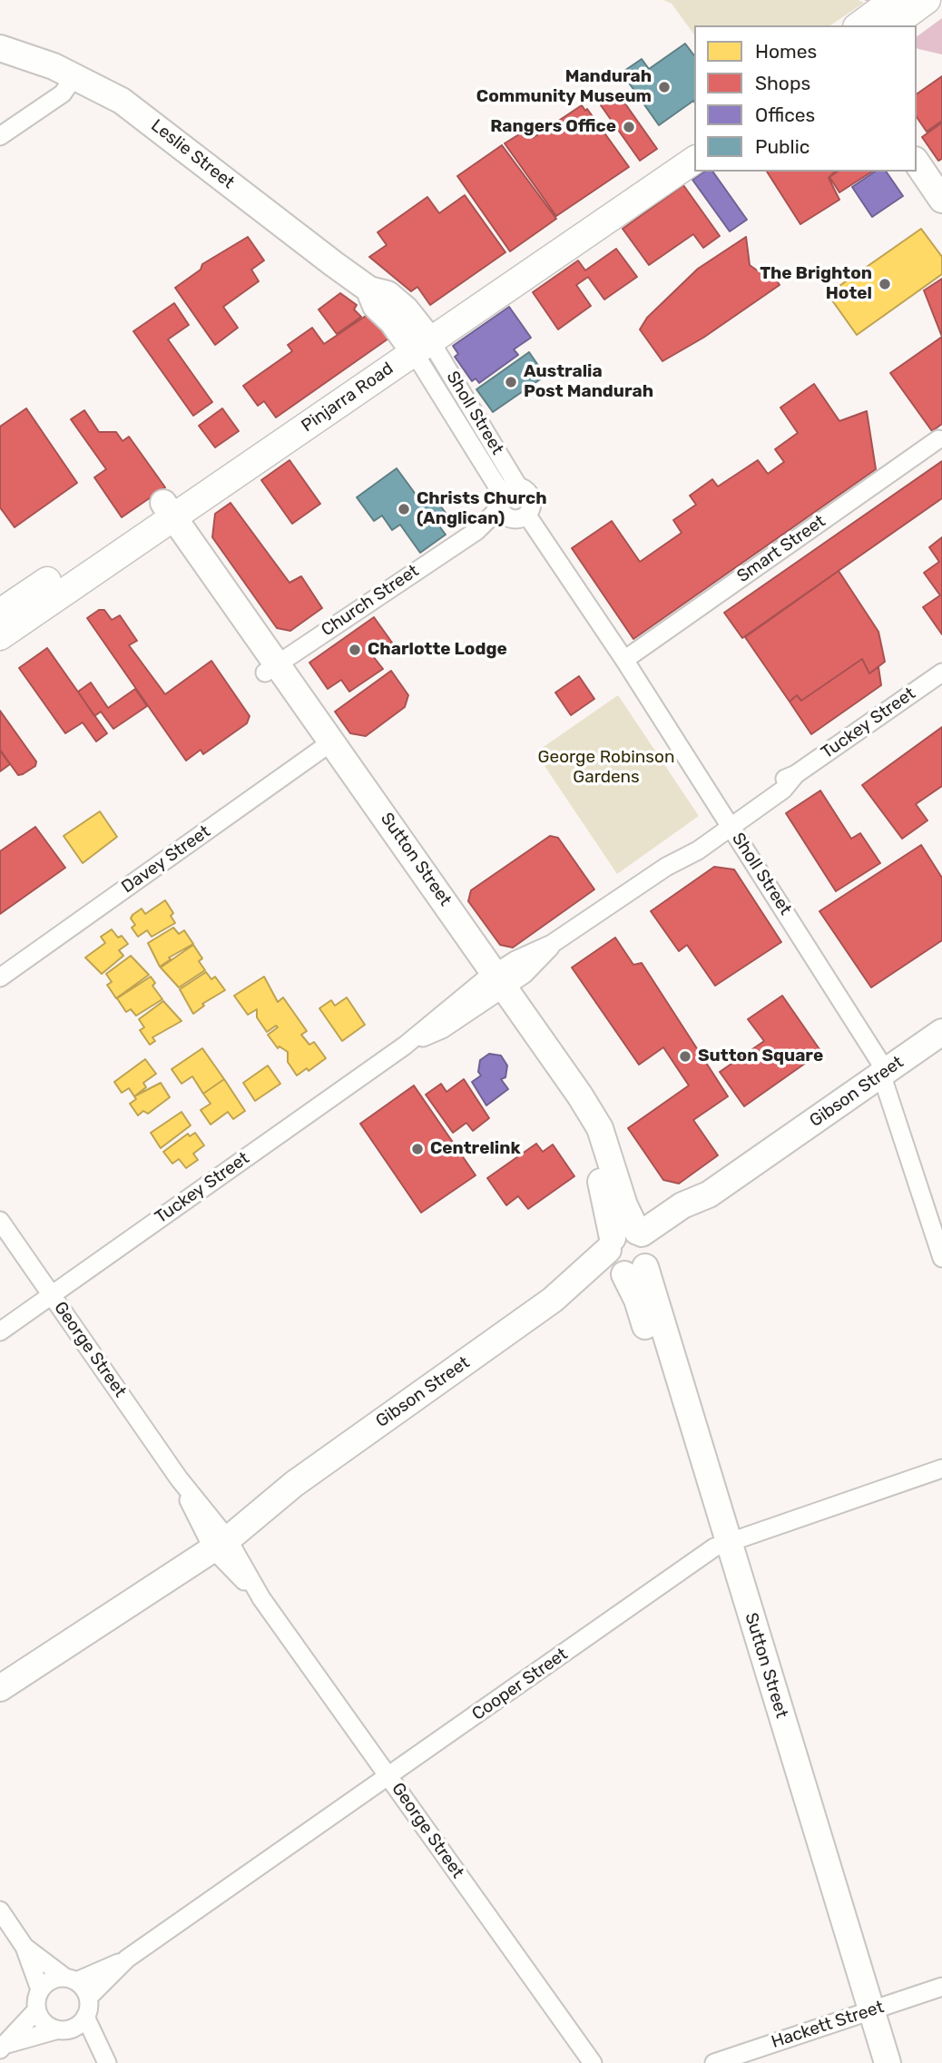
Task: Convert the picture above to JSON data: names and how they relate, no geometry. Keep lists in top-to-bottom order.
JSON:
{
  "streets": {
    "main road": [
      "Leslie Street",
      "Pinjarra Road",
      "Sutton Street",
      "Gibson Street"
    ],
    "street": [
      "Sholl Street",
      "Smart Street",
      "Church Street",
      "Tuckey Street",
      "Davey Street",
      "George Street",
      "Cooper Street",
      "Hackett Street"
    ]
  },
  "crossings": [
    ["Leslie Street", "Pinjarra Road"],
    ["Leslie Street", "Sholl Street"],
    ["Pinjarra Road", "Sholl Street"],
    ["Pinjarra Road", "Sutton Street"],
    ["Sholl Street", "Smart Street"],
    ["Sholl Street", "Church Street"],
    ["Sholl Street", "Tuckey Street"],
    ["Sholl Street", "Gibson Street"],
    ["Church Street", "Sutton Street"],
    ["Tuckey Street", "Sutton Street"],
    ["Tuckey Street", "George Street"],
    ["Davey Street", "Sutton Street"],
    ["Sutton Street", "Gibson Street"],
    ["Sutton Street", "Cooper Street"],
    ["Sutton Street", "Hackett Street"],
    ["Gibson Street", "George Street"],
    ["George Street", "Cooper Street"]
  ],
  "parks": ["George Robinson Gardens"],
  "places": [
    "Mandurah Community Museum",
    "Rangers Office",
    "The Brighton Hotel",
    "Australia Post Mandurah",
    "Christs Church (Anglican)",
    "Charlotte Lodge",
    "Sutton Square",
    "Centrelink"
  ],
  "legend": [
    "Homes",
    "Shops",
    "Offices",
    "Public"
  ]
}
